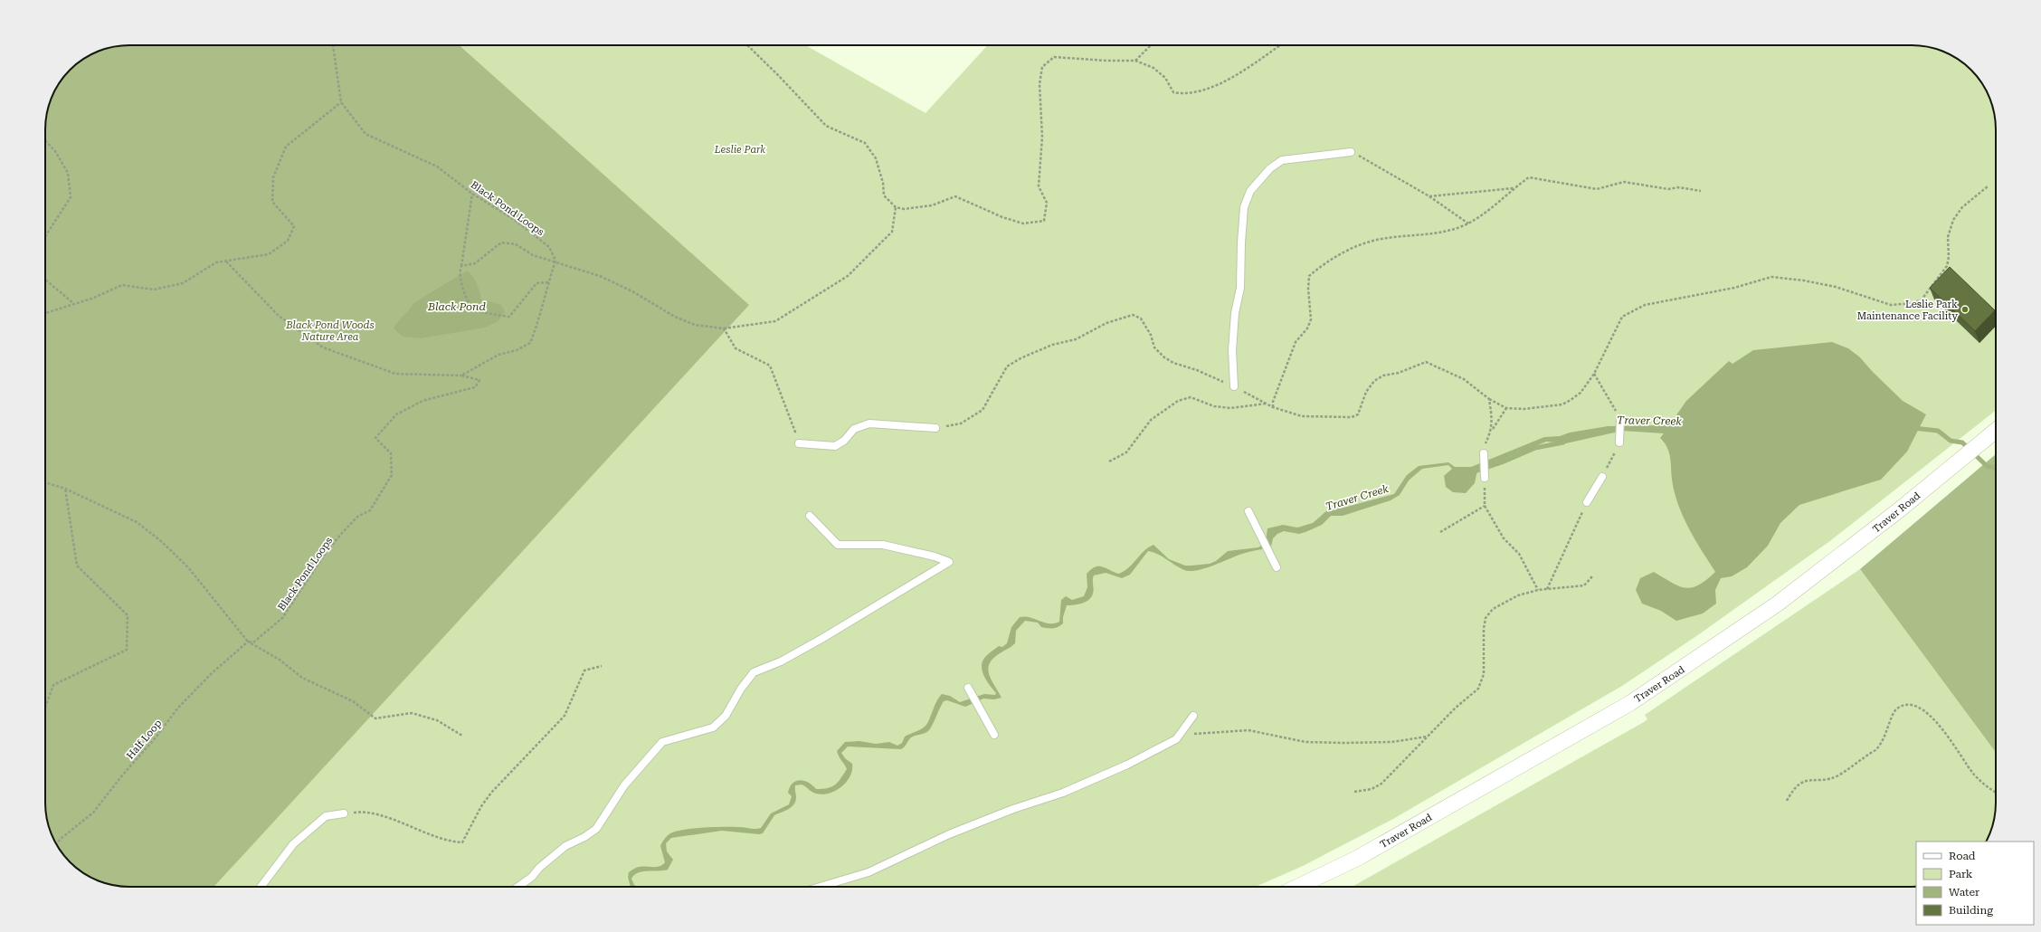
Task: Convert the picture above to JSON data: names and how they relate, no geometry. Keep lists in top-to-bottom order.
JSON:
{
  "streets": {
    "street": ["Traver Road"],
    "path": ["Black Pond Loops", "Half Loop"]
  },
  "crossings": [
    ["Black Pond Loops", "Half Loop"]
  ],
  "water": ["Black Pond", "Traver Creek"],
  "parks": ["Leslie Park", "Black Pond Woods Nature Area"],
  "places": ["Leslie Park Maintenance Facility"],
  "legend": [
    "Road",
    "Park",
    "Water",
    "Building"
  ]
}
